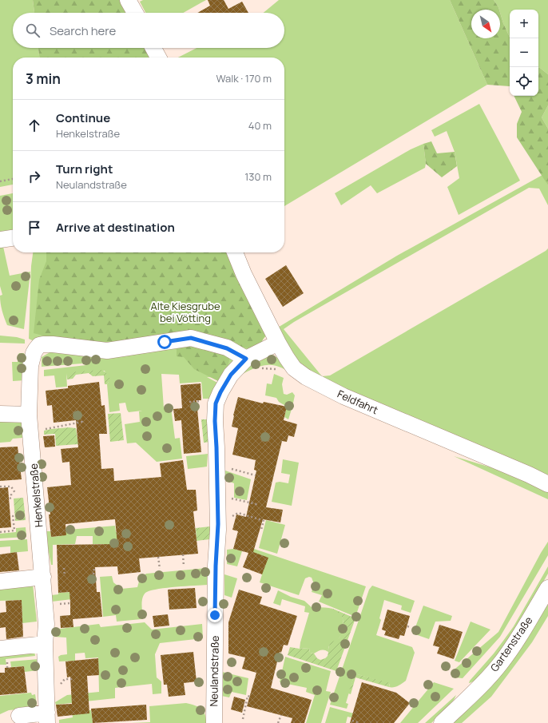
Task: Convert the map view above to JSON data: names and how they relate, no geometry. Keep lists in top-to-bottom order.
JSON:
{
  "streets": {
    "street": [
      "Feldfahrt",
      "Henkelstraße",
      "Gartenstraße",
      "Neulandstraße"
    ]
  },
  "crossings": [
    ["Feldfahrt", "Neulandstraße"],
    ["Henkelstraße", "Neulandstraße"]
  ],
  "parks": ["Alte Kiesgrube bei Vötting"],
  "north": "bottom right",
  "page": {
    "map_buttons": ["+", "−"],
    "search": "Search here",
    "heading": ["3 min", "Walk · 170 m"],
    "list": [
      ["Continue", "Henkelstraße", "40 m"],
      ["Turn right", "Neulandstraße", "130 m"],
      "Arrive at destination"
    ]
  }
}
